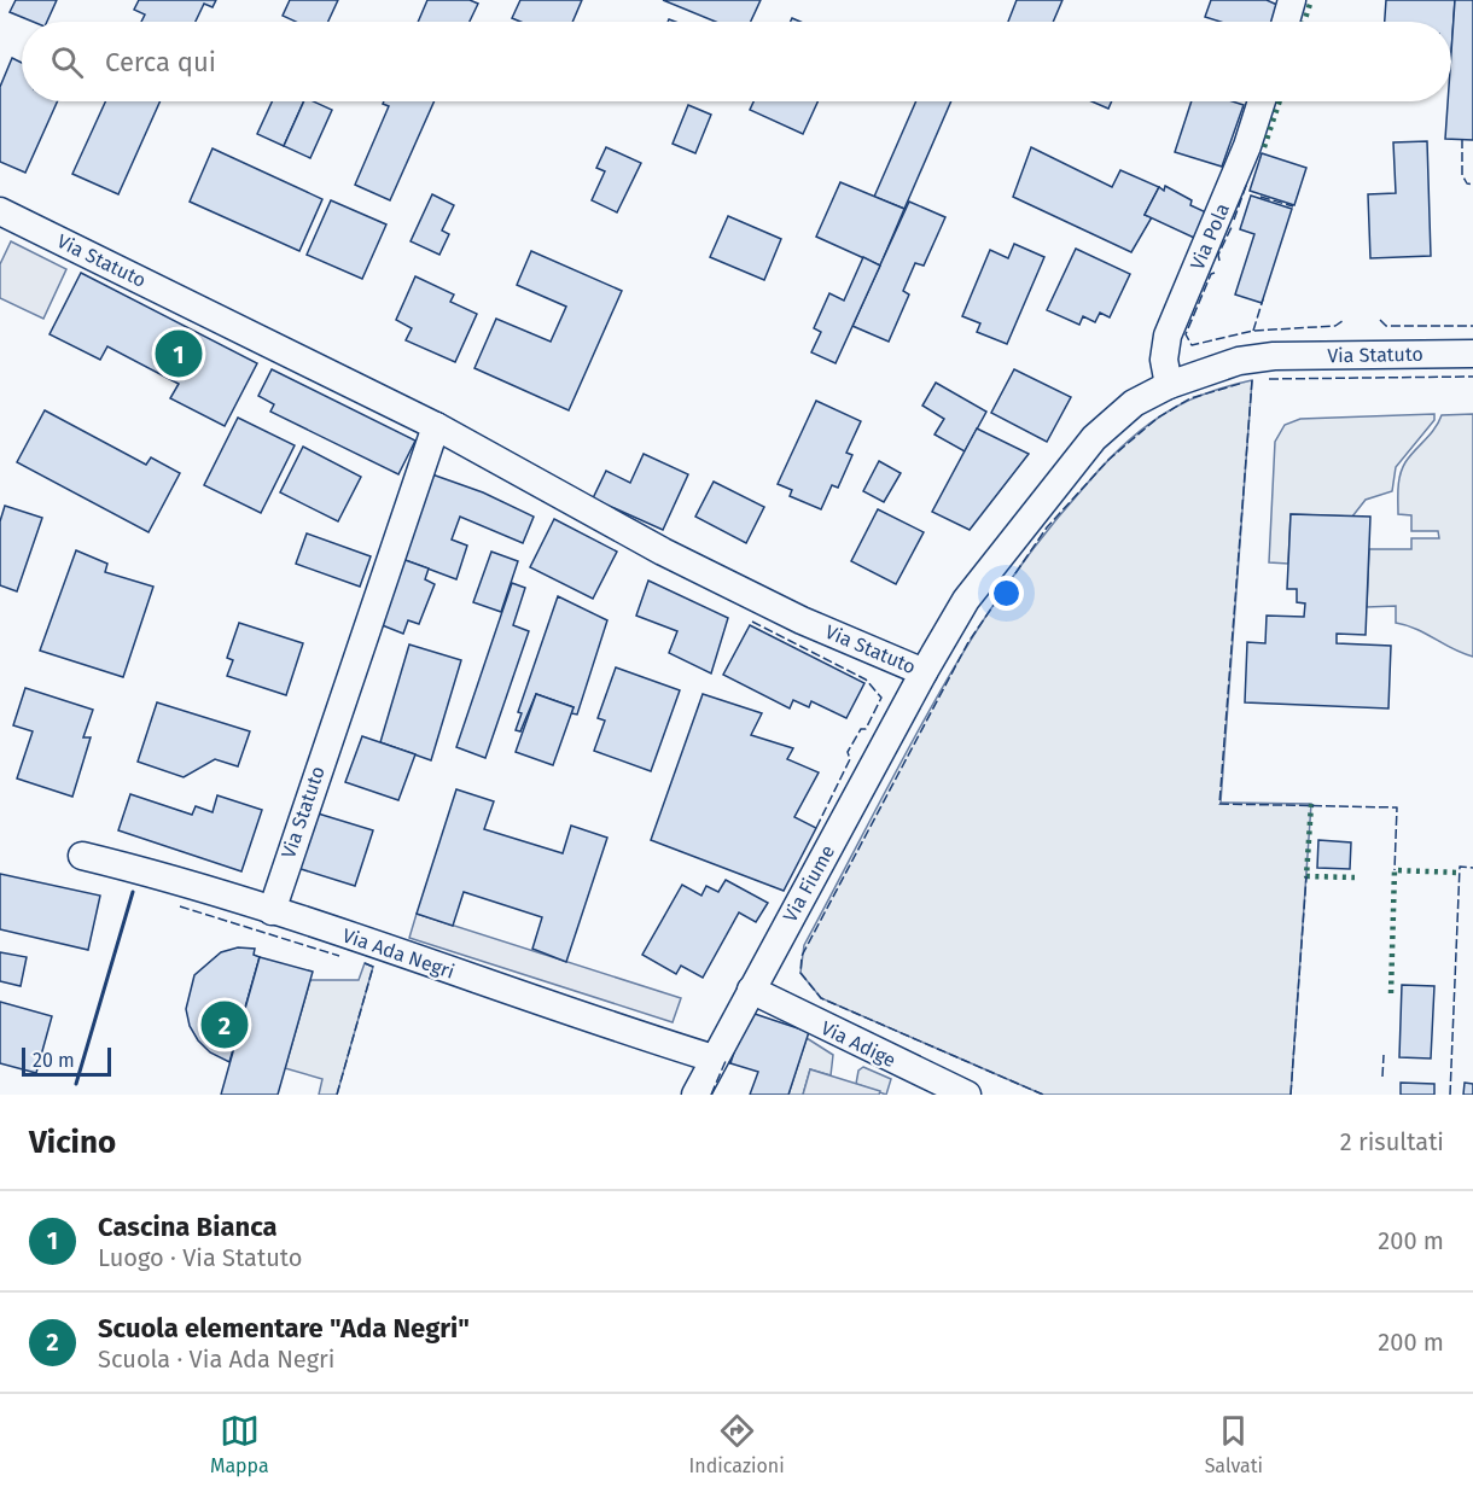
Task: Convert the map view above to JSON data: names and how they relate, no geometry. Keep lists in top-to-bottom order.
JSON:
{
  "streets": {
    "street": [
      "Via Pola",
      "Via Statuto",
      "Via Fiume",
      "Via Ada Negri",
      "Via Adige"
    ]
  },
  "crossings": [
    ["Via Pola", "Via Statuto"],
    ["Via Statuto", "Via Fiume"],
    ["Via Statuto", "Via Ada Negri"],
    ["Via Fiume", "Via Ada Negri"],
    ["Via Fiume", "Via Adige"]
  ],
  "scale_bar": "20 m",
  "page": {
    "search": "Cerca qui",
    "pins": ["1", "2"],
    "scale": "20 m",
    "heading": ["Vicino", "2 risultati"],
    "list": [
      {
        "mark": "1",
        "name": "Cascina Bianca",
        "note": "Luogo · Via Statuto",
        "value": "200 m"
      },
      {
        "mark": "2",
        "name": "Scuola elementare \"Ada Negri\"",
        "note": "Scuola · Via Ada Negri",
        "value": "200 m"
      }
    ],
    "nav": ["Mappa", "Indicazioni", "Salvati"]
  }
}
